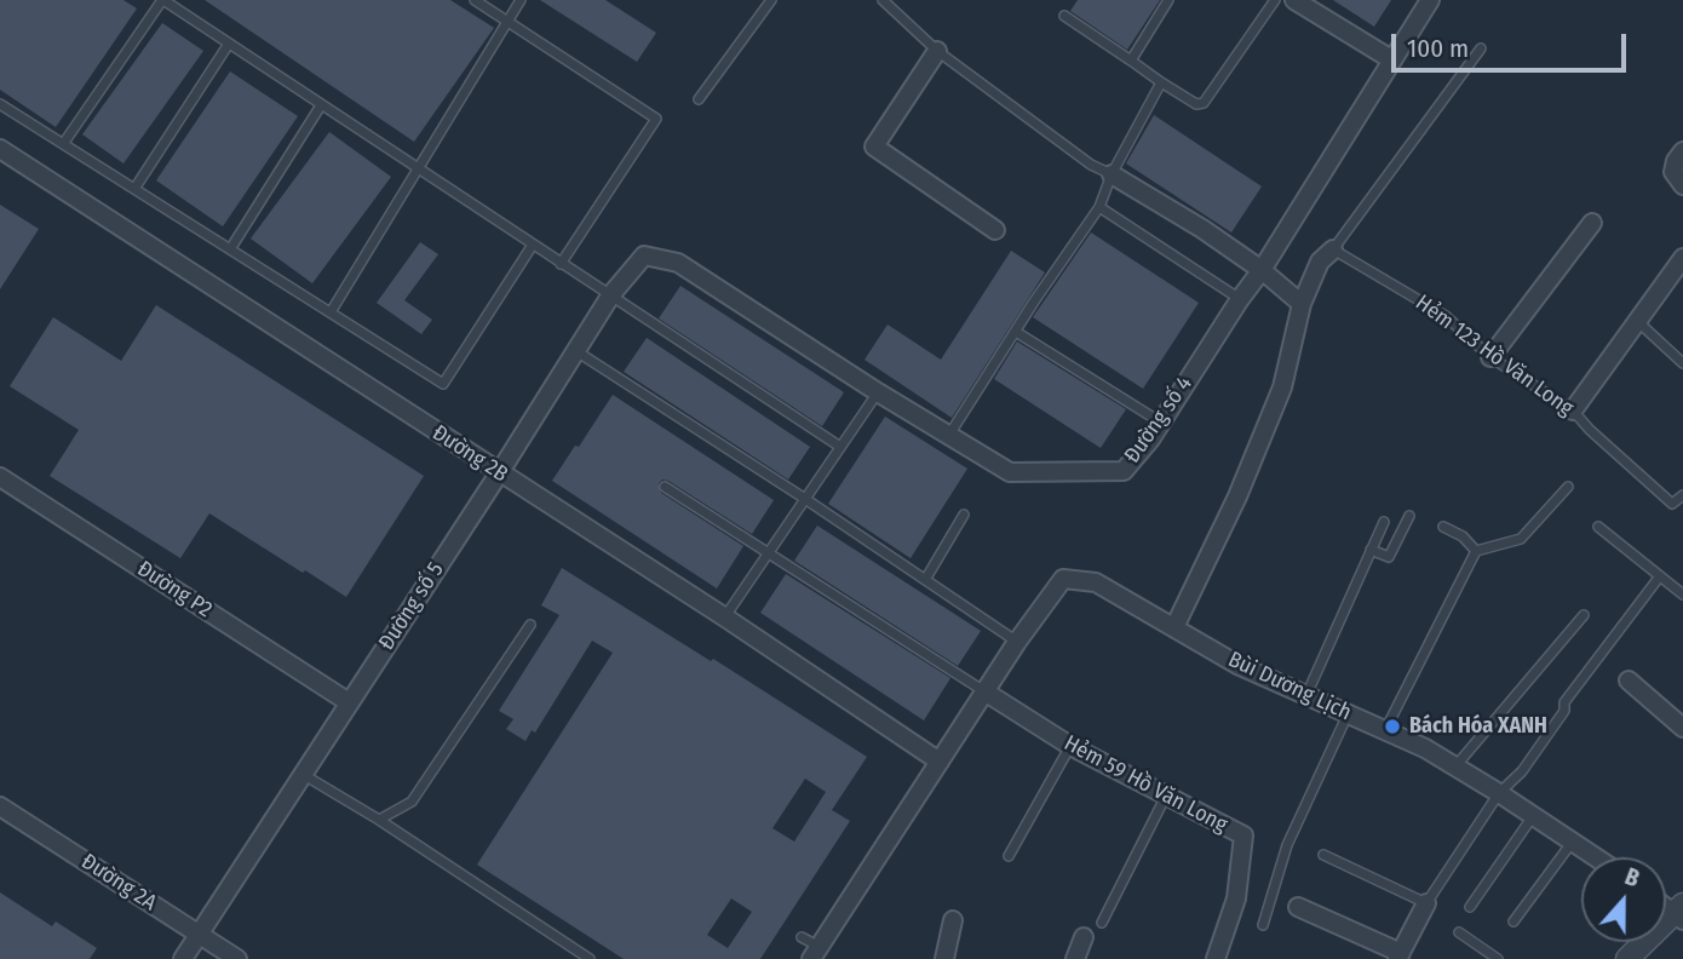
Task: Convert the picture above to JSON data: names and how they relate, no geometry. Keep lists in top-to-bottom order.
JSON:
{
  "streets": {
    "street": [
      "Đường số 4",
      "Đường 2B",
      "Đường P2",
      "Đường số 5",
      "Bùi Dương Lịch",
      "Hẻm 59 Hồ Văn Long",
      "Đường 2A"
    ],
    "lane": ["Hẻm 123 Hồ Văn Long"]
  },
  "crossings": [
    ["Đường số 4", "Đường số 5"],
    ["Đường 2B", "Đường số 5"],
    ["Đường P2", "Đường số 5"],
    ["Đường số 5", "Đường 2A"]
  ],
  "places": ["Bách Hóa XANH"],
  "scale_bar": "100 m",
  "north": "top"
}
